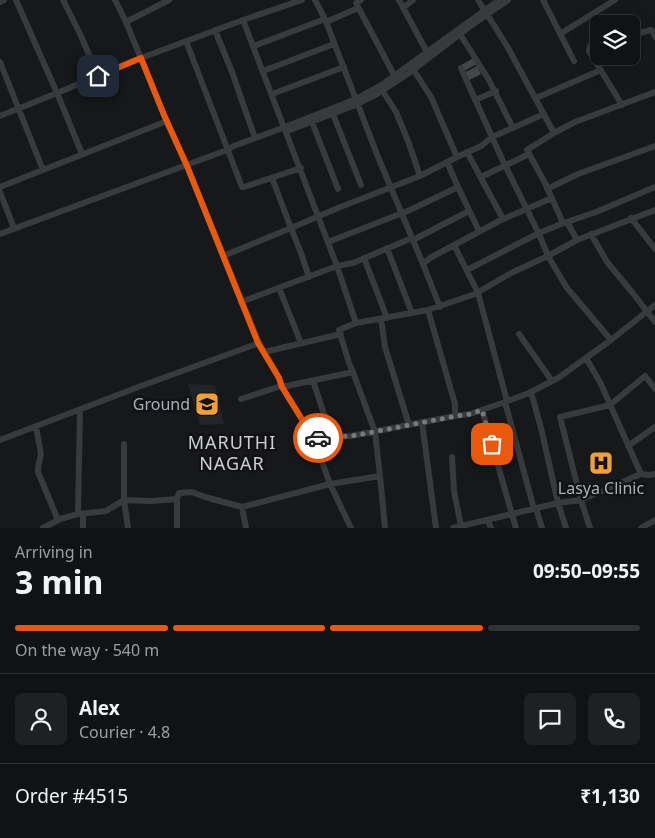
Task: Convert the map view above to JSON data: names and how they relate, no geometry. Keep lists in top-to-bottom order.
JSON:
{
  "districts": ["MARUTHI NAGAR"],
  "places": {
    "school or university": ["Ground"],
    "hospital": ["Lasya Clinic"]
  },
  "page": {
    "heading": ["3 min", "Arriving in", "09:50–09:55"],
    "panel": [
      "Alex",
      "Courier · 4.8",
      "Order #4515",
      "₹1,130"
    ],
    "bar": "On the way · 540 m"
  }
}
